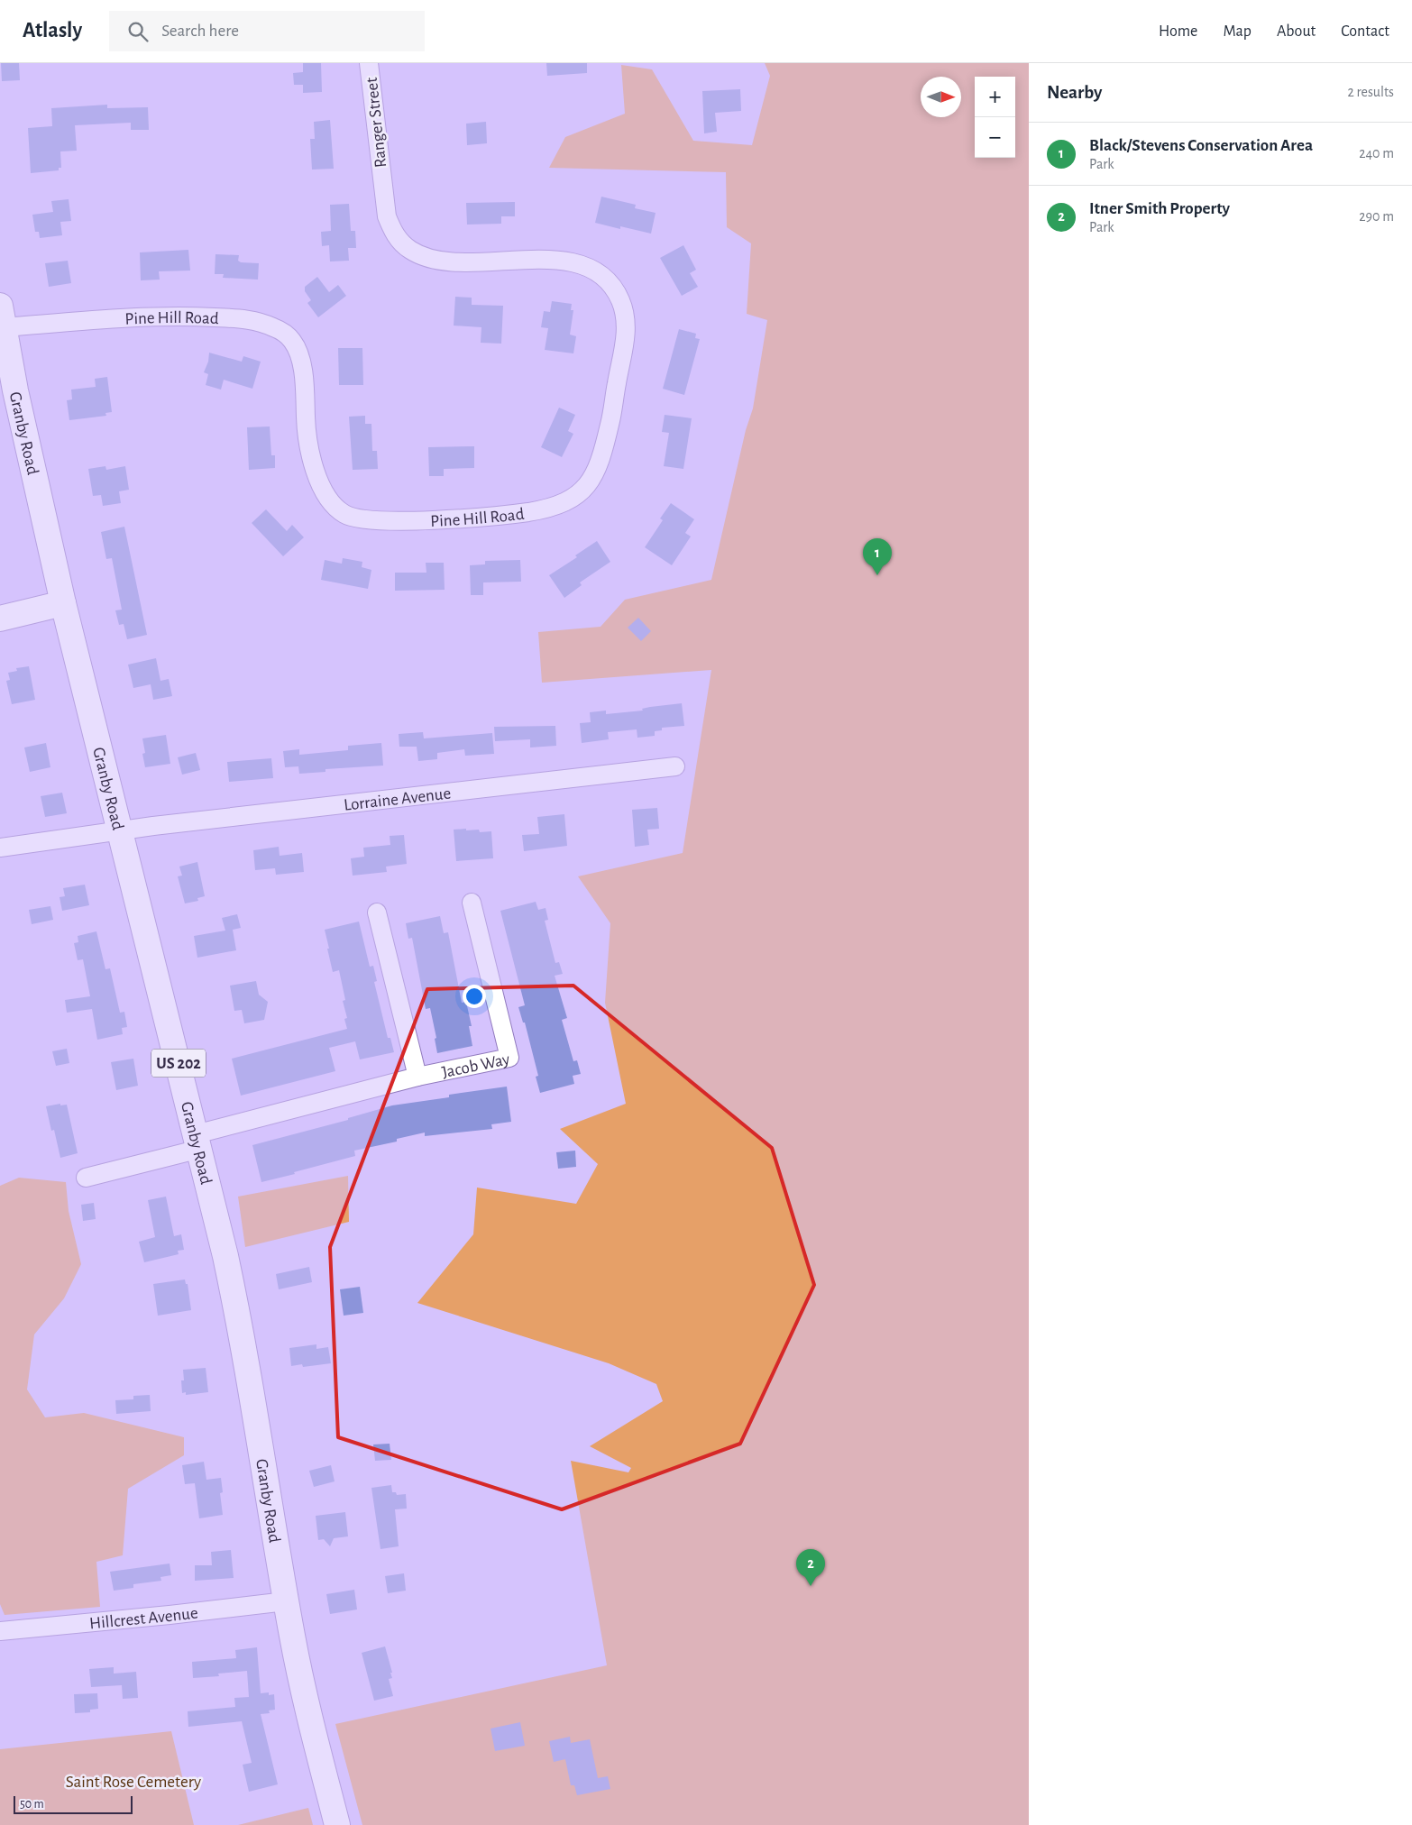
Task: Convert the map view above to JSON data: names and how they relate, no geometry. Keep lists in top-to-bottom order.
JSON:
{
  "streets": {
    "main road": ["Granby Road", "US 202"],
    "street": [
      "Ranger Street",
      "Pine Hill Road",
      "Lorraine Avenue",
      "Jacob Way",
      "Hillcrest Avenue"
    ]
  },
  "crossings": [
    ["Ranger Street", "Pine Hill Road"],
    ["Pine Hill Road", "Granby Road"],
    ["Granby Road", "Lorraine Avenue"],
    ["Granby Road", "Jacob Way"],
    ["Granby Road", "Hillcrest Avenue"]
  ],
  "parks": ["Saint Rose Cemetery"],
  "scale_bar": "50 m",
  "north": "right",
  "page": {
    "header": "Atlasly",
    "search": "Search here",
    "nav": [
      "Home",
      "Map",
      "About",
      "Contact"
    ],
    "heading": ["Nearby", "2 results"],
    "map_buttons": ["+", "−"],
    "list": [
      {
        "mark": "1",
        "name": "Black/Stevens Conservation Area",
        "note": "Park",
        "value": "240 m"
      },
      {
        "mark": "2",
        "name": "Itner Smith Property",
        "note": "Park",
        "value": "290 m"
      }
    ],
    "pins": ["1", "2"],
    "scale": "50 m"
  }
}
